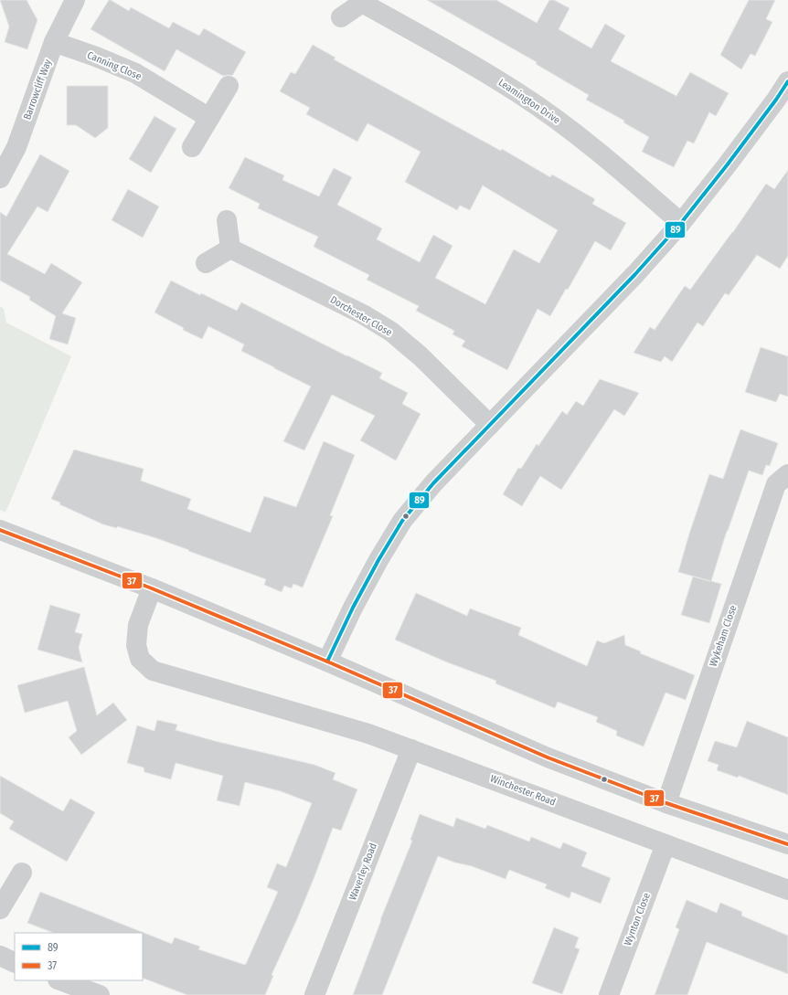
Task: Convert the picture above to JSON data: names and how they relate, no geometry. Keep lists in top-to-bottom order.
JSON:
{
  "streets": {
    "street": [
      "Canning Close",
      "Barrowcliff Way",
      "Leamington Drive",
      "Dorchester Close",
      "Wykeham Close",
      "Winchester Road",
      "Waverley Road",
      "Wynton Close"
    ]
  },
  "crossings": [
    ["Canning Close", "Barrowcliff Way"],
    ["Winchester Road", "Waverley Road"],
    ["Winchester Road", "Wynton Close"]
  ],
  "lines": ["transit line 89", "transit line 37"],
  "legend": ["89", "37"]
}
